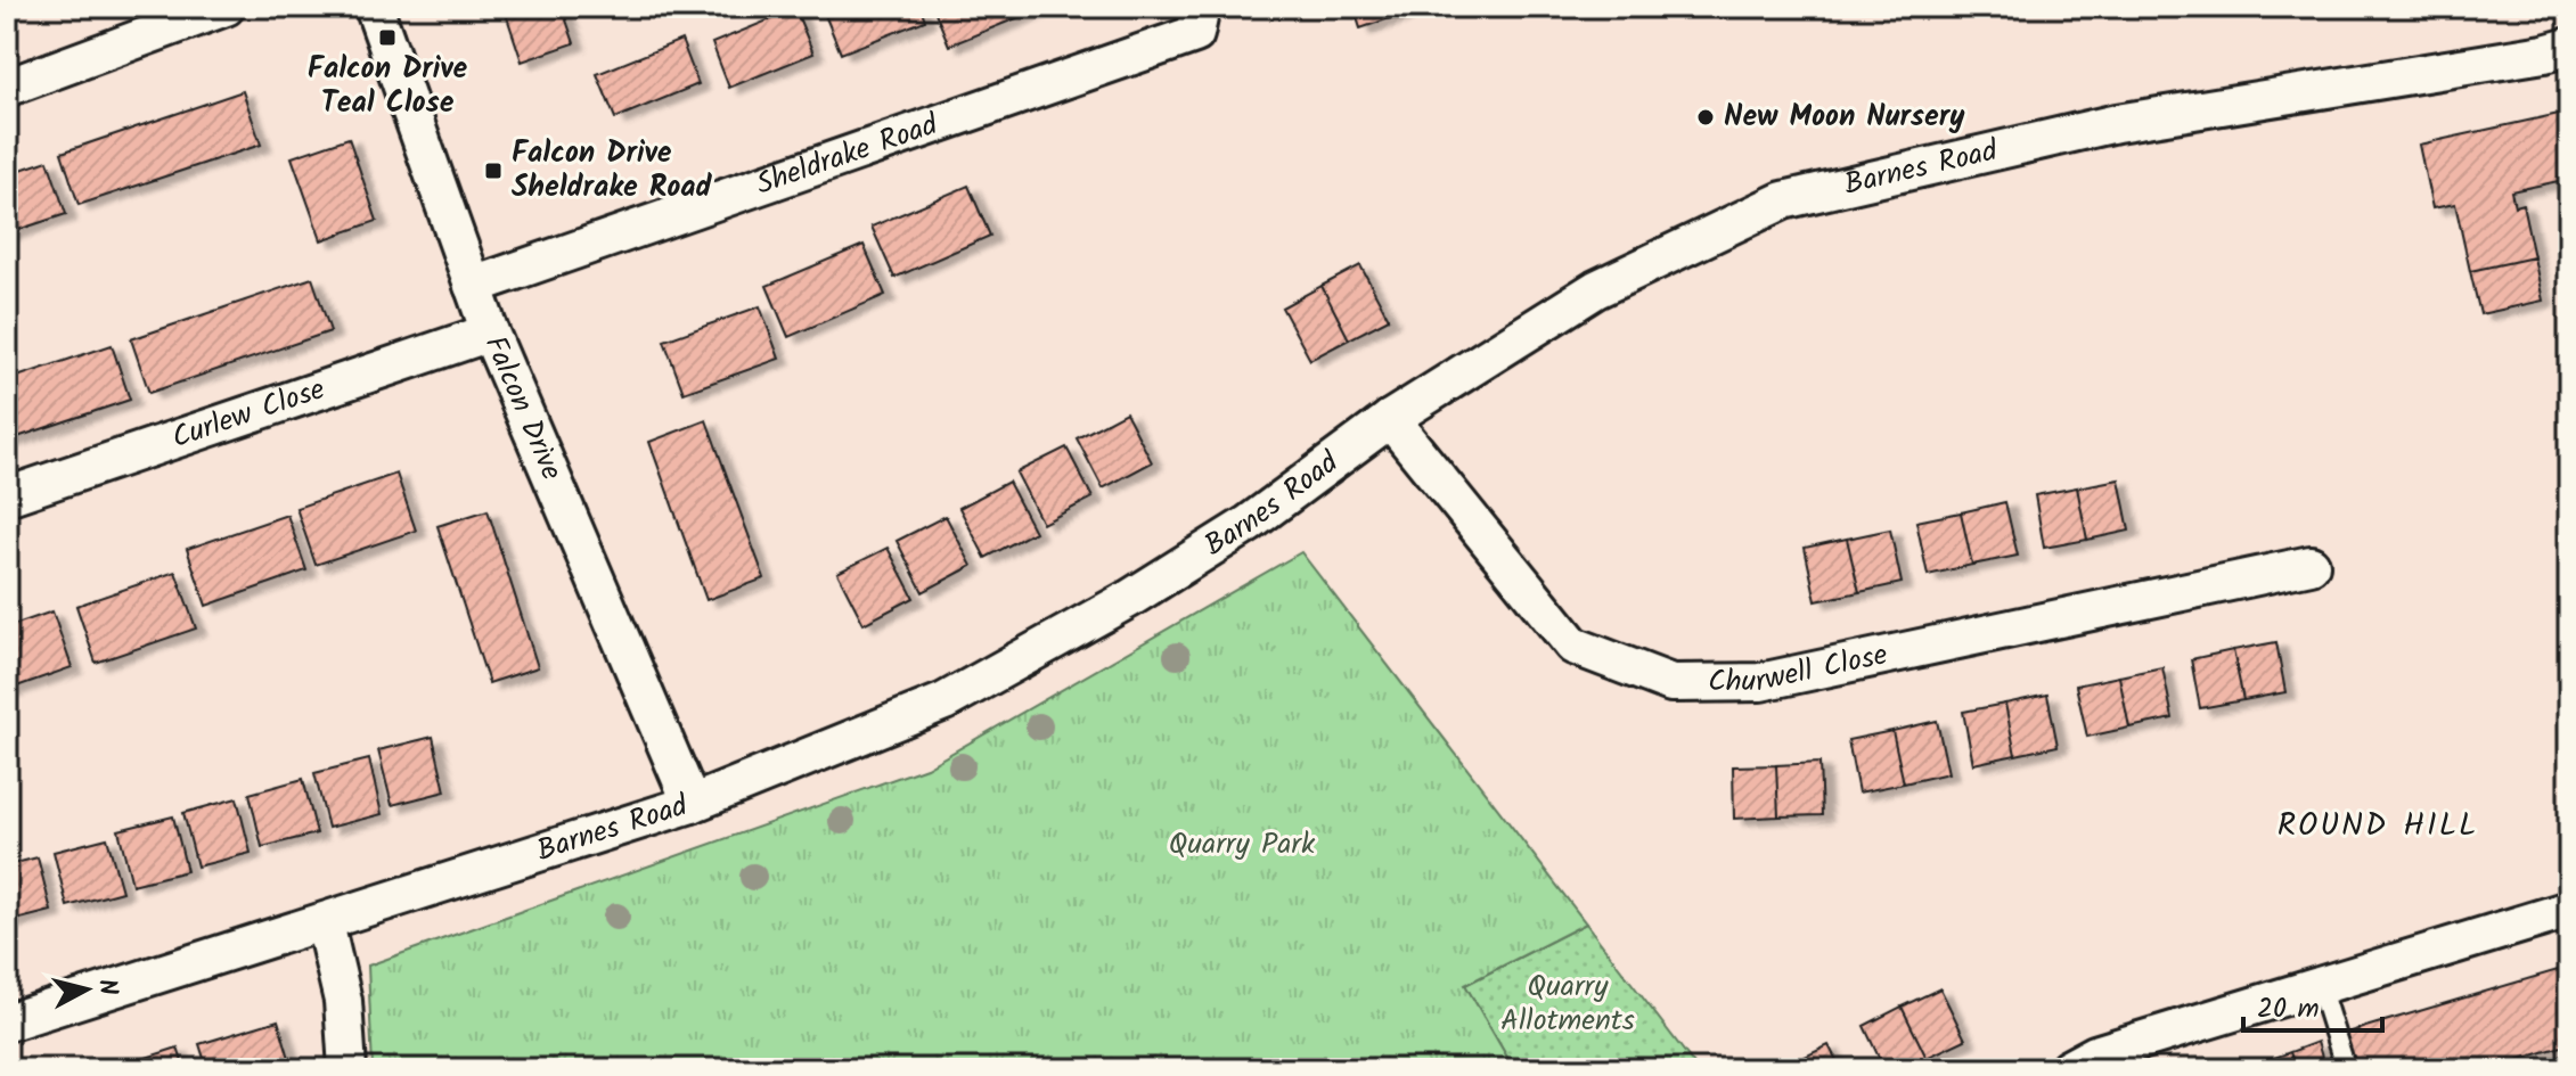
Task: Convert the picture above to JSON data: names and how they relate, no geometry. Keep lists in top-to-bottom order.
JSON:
{
  "streets": {
    "street": [
      "Sheldrake Road",
      "Barnes Road",
      "Falcon Drive",
      "Curlew Close",
      "Churwell Close"
    ]
  },
  "crossings": [
    ["Sheldrake Road", "Falcon Drive"],
    ["Barnes Road", "Falcon Drive"],
    ["Barnes Road", "Churwell Close"],
    ["Falcon Drive", "Curlew Close"]
  ],
  "districts": ["ROUND HILL"],
  "parks": ["Quarry Park", "Quarry Allotments"],
  "places": {
    "transit": ["Falcon Drive Teal Close", "Falcon Drive Sheldrake Road"],
    "other": ["New Moon Nursery"]
  },
  "scale_bar": "20 m",
  "north": "right"
}
